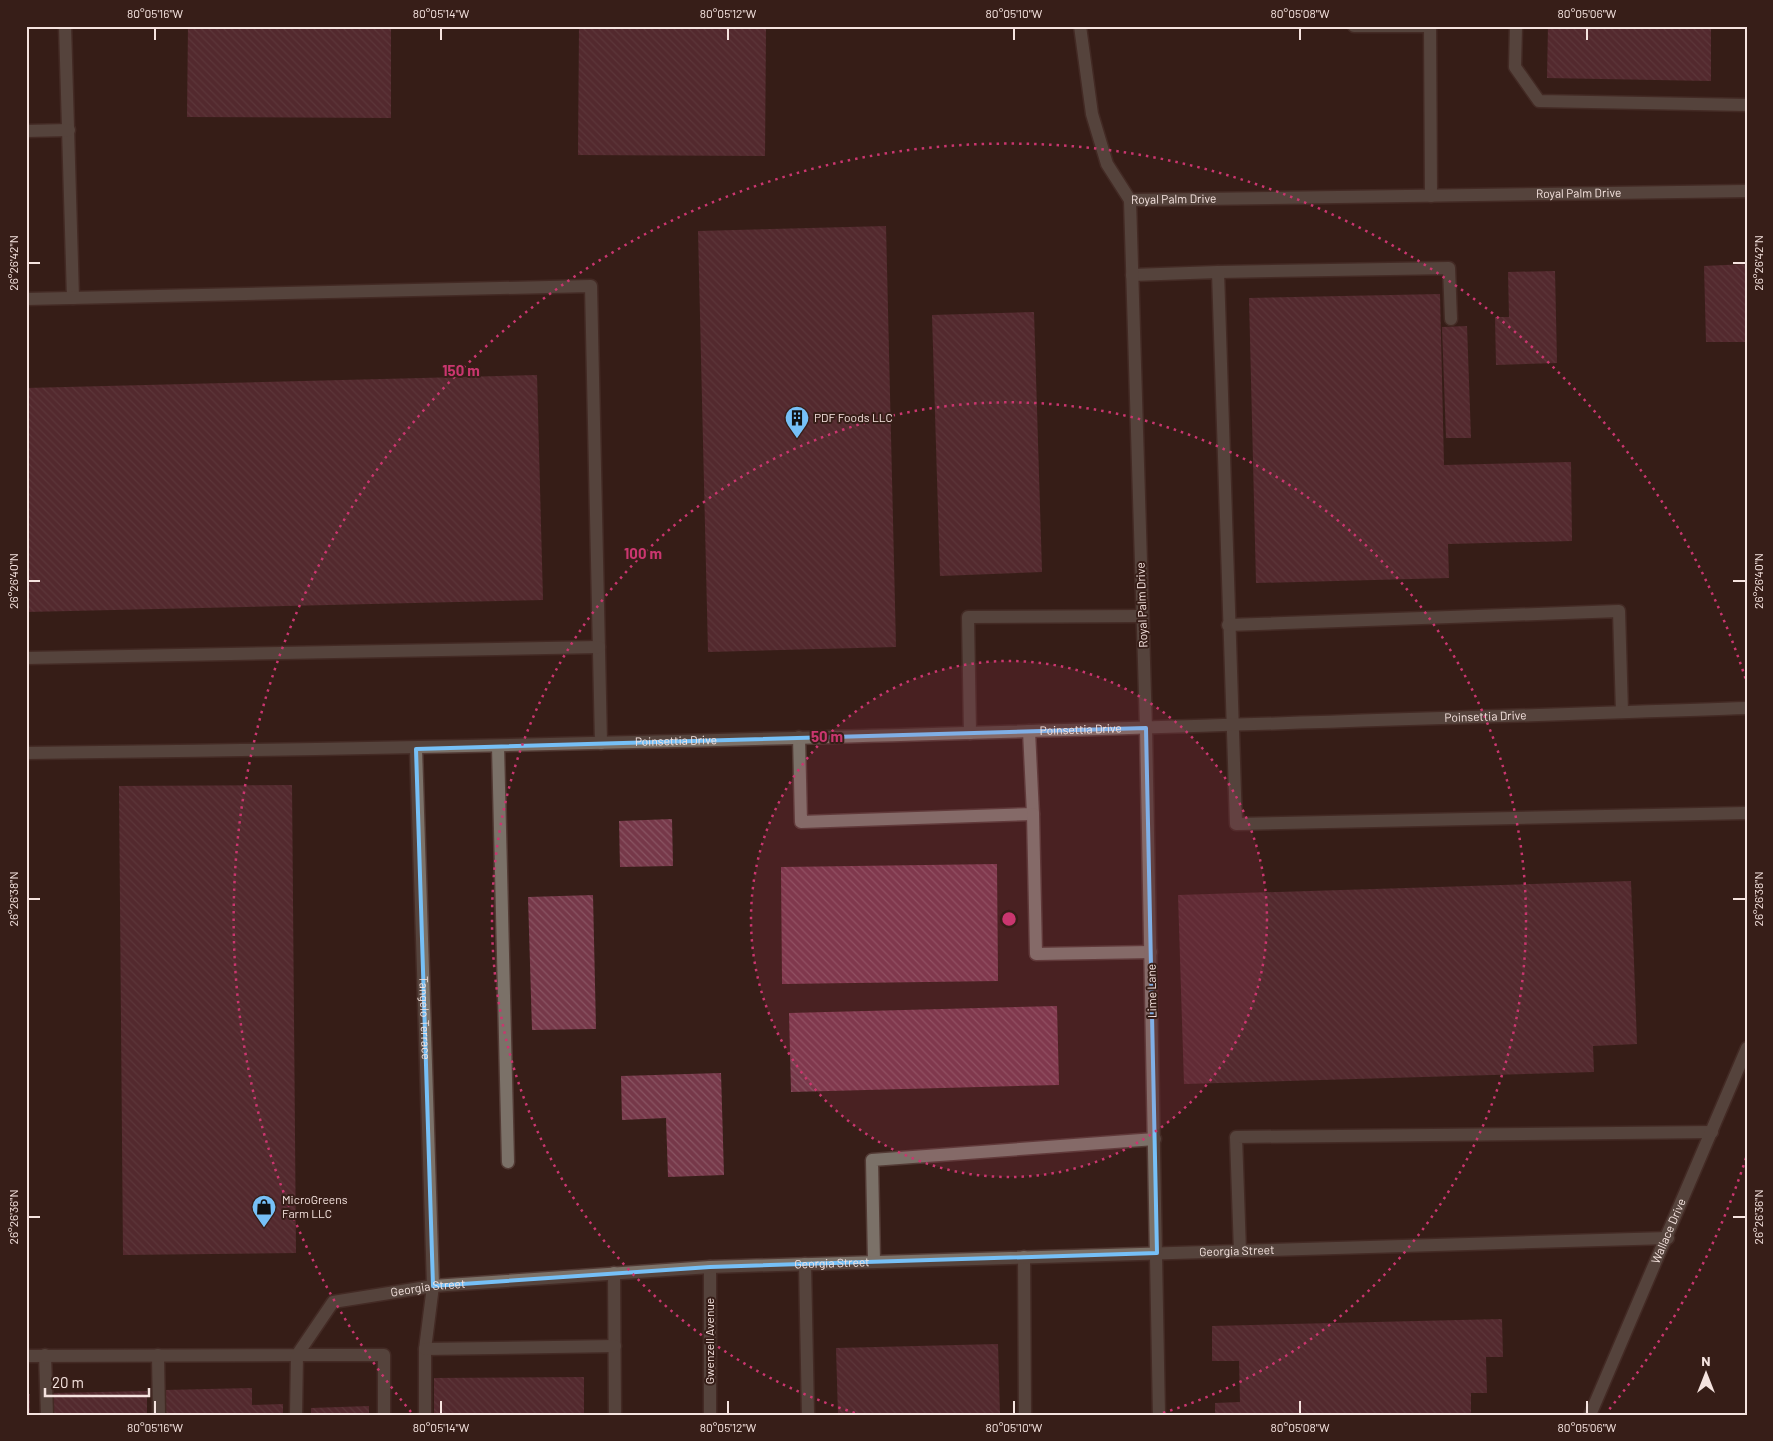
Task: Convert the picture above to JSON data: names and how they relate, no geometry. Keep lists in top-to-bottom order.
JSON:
{
  "streets": {
    "street": [
      "Royal Palm Drive",
      "Poinsettia Drive",
      "Lime Lane",
      "Tangelo Terrace",
      "Wallace Drive",
      "Georgia Street",
      "Gwenzell Avenue"
    ]
  },
  "crossings": [
    ["Royal Palm Drive", "Poinsettia Drive"],
    ["Royal Palm Drive", "Lime Lane"],
    ["Poinsettia Drive", "Lime Lane"],
    ["Poinsettia Drive", "Tangelo Terrace"],
    ["Lime Lane", "Georgia Street"],
    ["Tangelo Terrace", "Georgia Street"],
    ["Wallace Drive", "Georgia Street"],
    ["Georgia Street", "Gwenzell Avenue"]
  ],
  "places": {
    "building": ["PDF Foods LLC"],
    "shop": ["MicroGreens Farm LLC"]
  },
  "scale_bar": "20 m",
  "north": "top",
  "coordinates": [
    "80°05'16\"W",
    "80°05'14\"W",
    "80°05'12\"W",
    "80°05'10\"W",
    "80°05'08\"W",
    "80°05'06\"W",
    "26°26'42\"N",
    "26°26'40\"N",
    "26°26'38\"N",
    "26°26'36\"N"
  ],
  "rings": ["150 m", "100 m", "50 m"]
}
